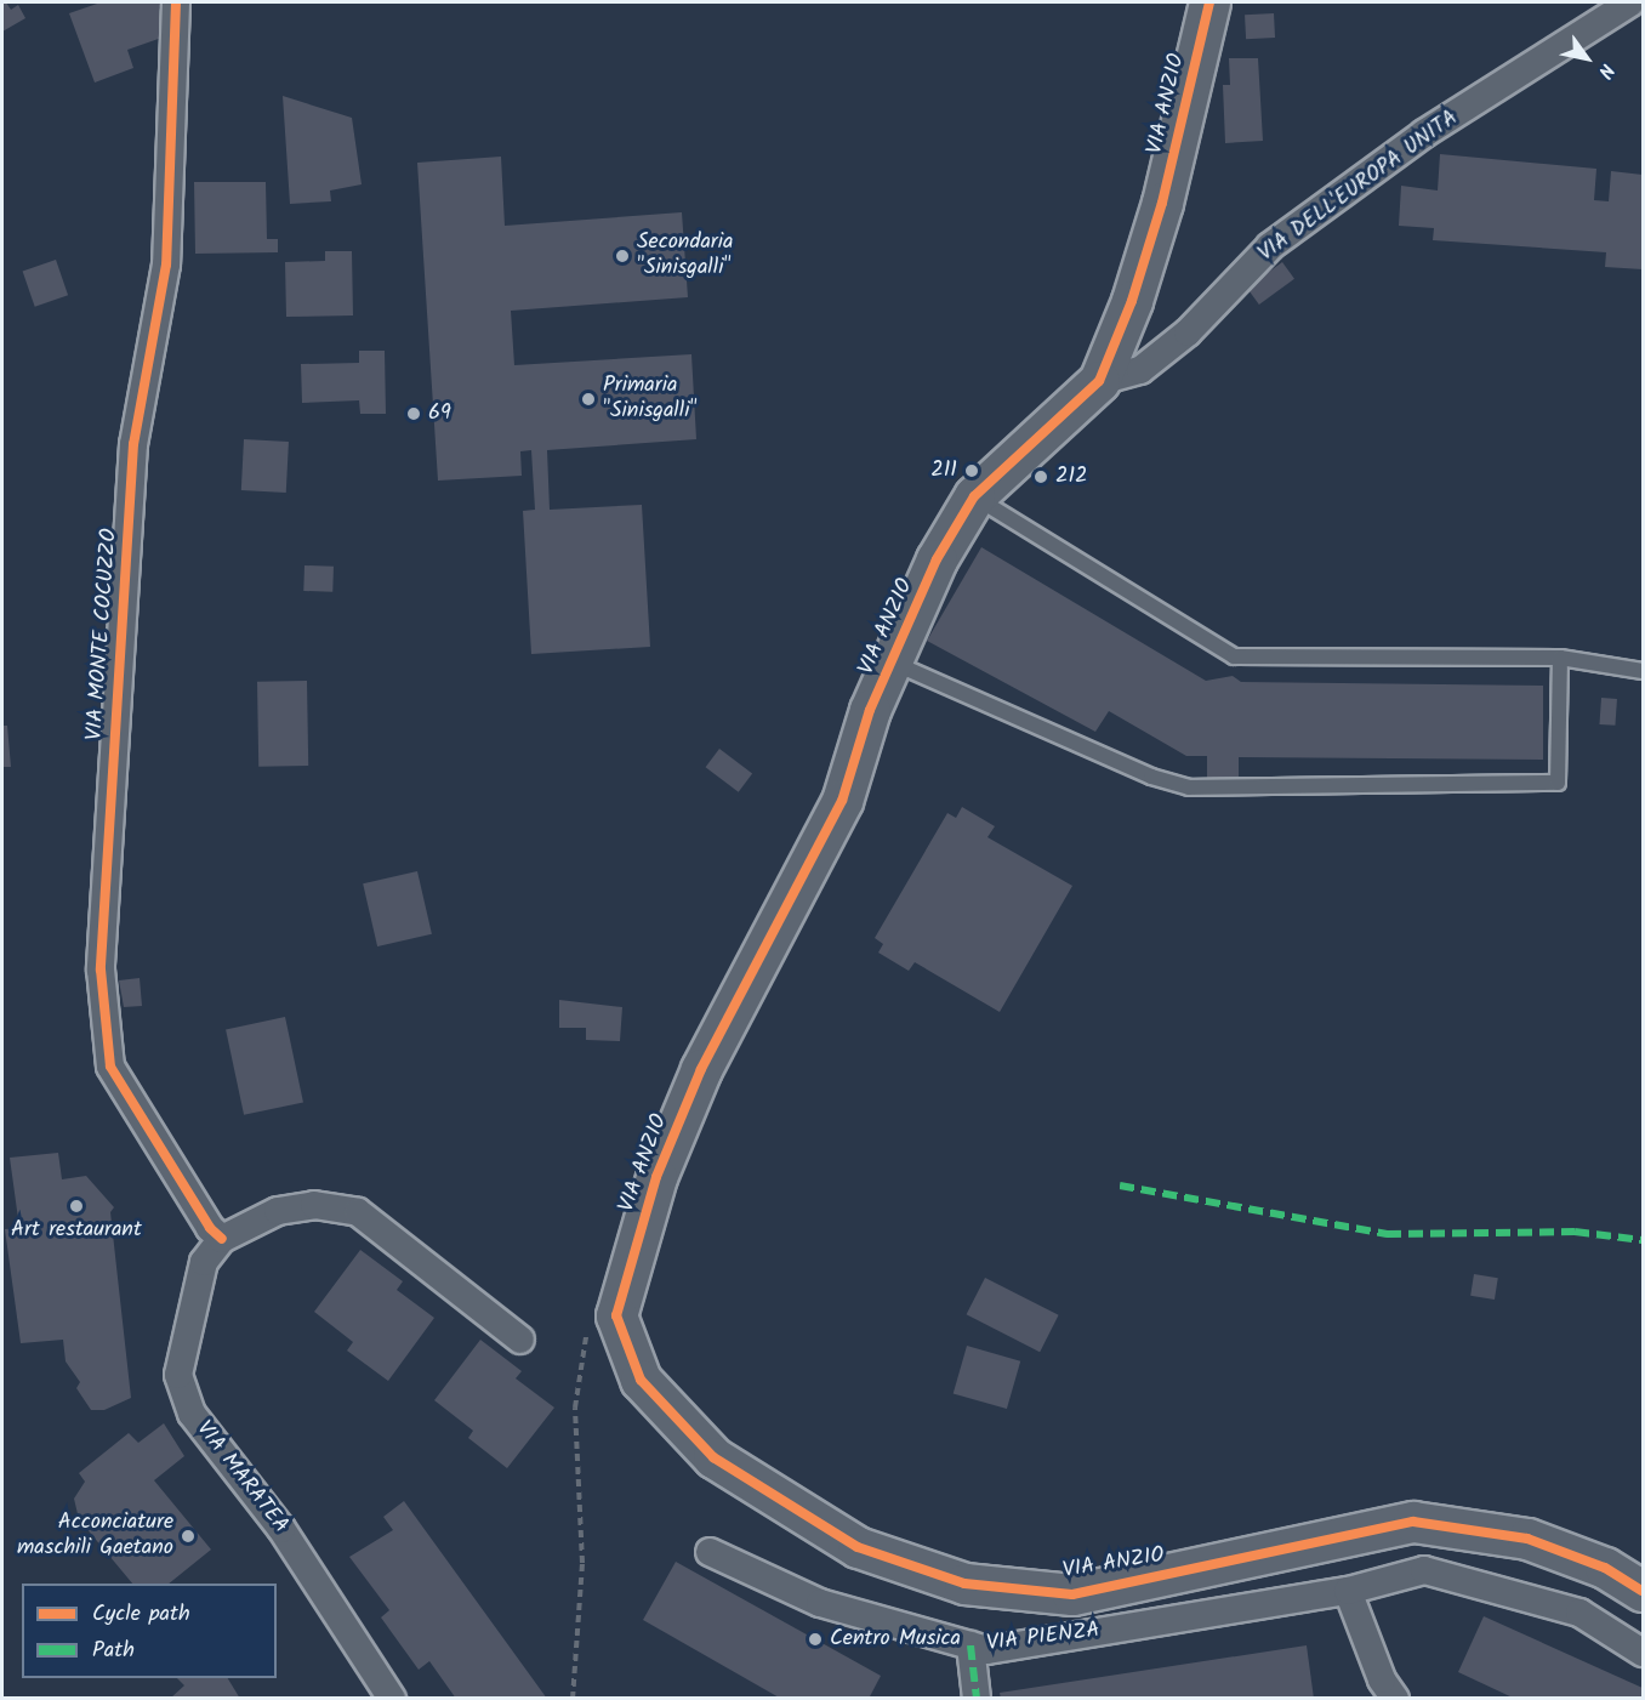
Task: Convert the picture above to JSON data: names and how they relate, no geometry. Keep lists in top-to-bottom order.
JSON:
{
  "streets": {
    "street": [
      "VIA ANZIO",
      "VIA DELL'EUROPA UNITA",
      "VIA MONTE COCUZZO",
      "VIA MARATEA",
      "VIA PIENZA"
    ]
  },
  "crossings": [
    ["VIA ANZIO", "VIA DELL'EUROPA UNITA"],
    ["VIA MONTE COCUZZO", "VIA MARATEA"]
  ],
  "places": [
    "Secondaria \"Sinisgalli\"",
    "Primaria \"Sinisgalli\"",
    "69",
    "211",
    "212",
    "Art restaurant",
    "Acconciature maschili Gaetano",
    "Centro Musica"
  ],
  "legend": ["Cycle path", "Path"],
  "north": "bottom right"
}
